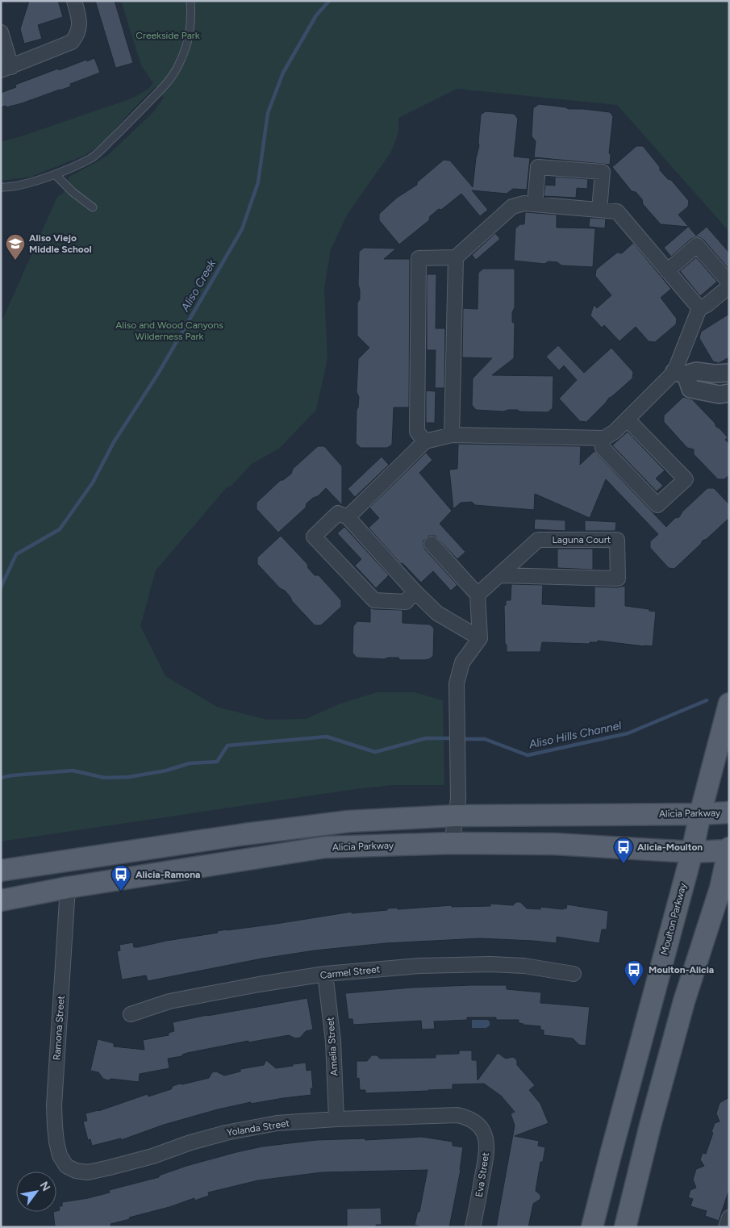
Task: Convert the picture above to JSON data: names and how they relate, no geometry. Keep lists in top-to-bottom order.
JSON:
{
  "streets": {
    "main road": ["Alicia Parkway", "Moulton Parkway"],
    "street": [
      "Laguna Court",
      "Carmel Street",
      "Ramona Street",
      "Amelia Street",
      "Yolanda Street",
      "Eva Street"
    ]
  },
  "crossings": [
    ["Alicia Parkway", "Moulton Parkway"],
    ["Alicia Parkway", "Ramona Street"],
    ["Carmel Street", "Amelia Street"],
    ["Ramona Street", "Yolanda Street"],
    ["Amelia Street", "Yolanda Street"],
    ["Yolanda Street", "Eva Street"]
  ],
  "water": ["Aliso Creek", "Aliso Hills Channel"],
  "parks": ["Creekside Park", "Aliso and Wood Canyons Wilderness Park"],
  "places": {
    "school or university": ["Aliso Viejo Middle School"],
    "bus stop": ["Alicia-Moulton", "Alicia-Ramona", "Moulton-Alicia"]
  },
  "north": "top right"
}
